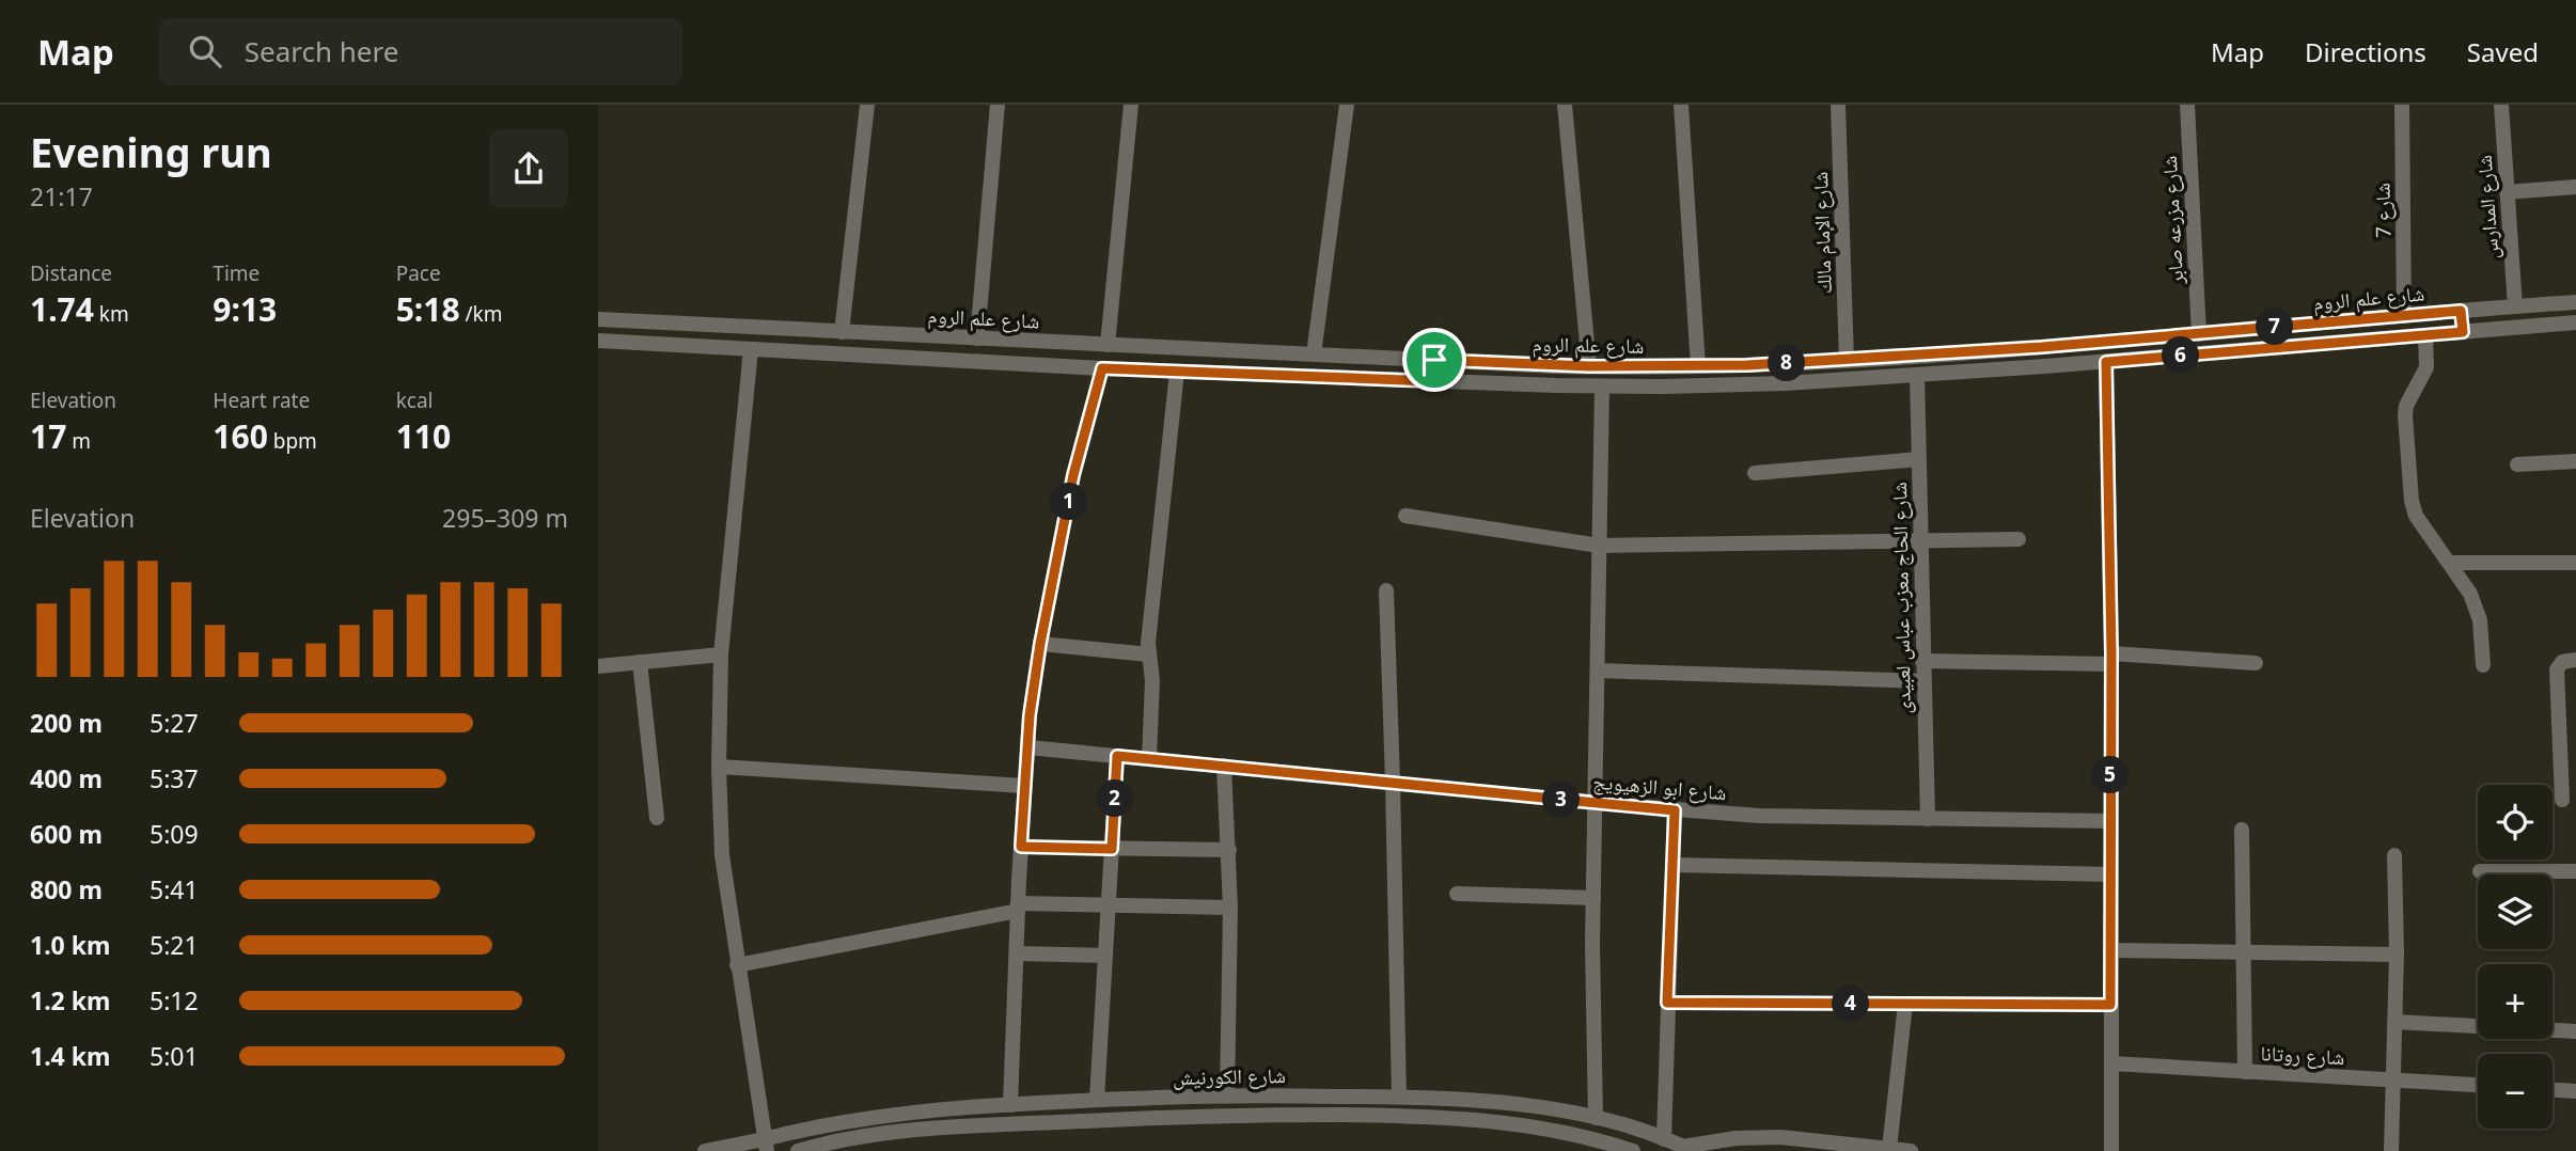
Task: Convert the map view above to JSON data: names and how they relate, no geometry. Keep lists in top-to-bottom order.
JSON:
{
  "streets": {
    "street": [
      "شارع المدارس",
      "شارع 7",
      "شارع مزرعه صابر",
      "شارع الإمام مالك",
      "شارع علم الروم",
      "شارع الحاج معزب عباس لعبيدى",
      "شارع ابو الزهيويج",
      "شارع روتانا",
      "شارع الكورنيش"
    ]
  },
  "crossings": [
    ["شارع المدارس", "شارع علم الروم"],
    ["شارع 7", "شارع علم الروم"],
    ["شارع مزرعه صابر", "شارع علم الروم"],
    ["شارع الإمام مالك", "شارع علم الروم"],
    ["شارع علم الروم", "شارع الحاج معزب عباس لعبيدى"],
    ["شارع الحاج معزب عباس لعبيدى", "شارع ابو الزهيويج"]
  ],
  "page": {
    "header": "Map",
    "search": "Search here",
    "nav": ["Map", "Directions", "Saved"],
    "heading": ["Evening run", "21:17"],
    "stats": [
      ["Distance", "1.74 km"],
      ["Time", "9:13"],
      ["Pace", "5:18 /km"],
      ["Elevation", "17 m"],
      ["Heart rate", "160 bpm"],
      ["kcal", "110"]
    ],
    "pins": [
      "7",
      "6",
      "8",
      "1",
      "5",
      "2",
      "3",
      "4"
    ],
    "chart": ["Elevation", "295–309 m"],
    "list": [
      {
        "name": "200 m",
        "note": "5:27"
      },
      {
        "name": "400 m",
        "note": "5:37"
      },
      {
        "name": "600 m",
        "note": "5:09"
      },
      {
        "name": "800 m",
        "note": "5:41"
      },
      {
        "name": "1.0 km",
        "note": "5:21"
      },
      {
        "name": "1.2 km",
        "note": "5:12"
      },
      {
        "name": "1.4 km",
        "note": "5:01"
      }
    ],
    "map_buttons": ["+", "−"]
  }
}
